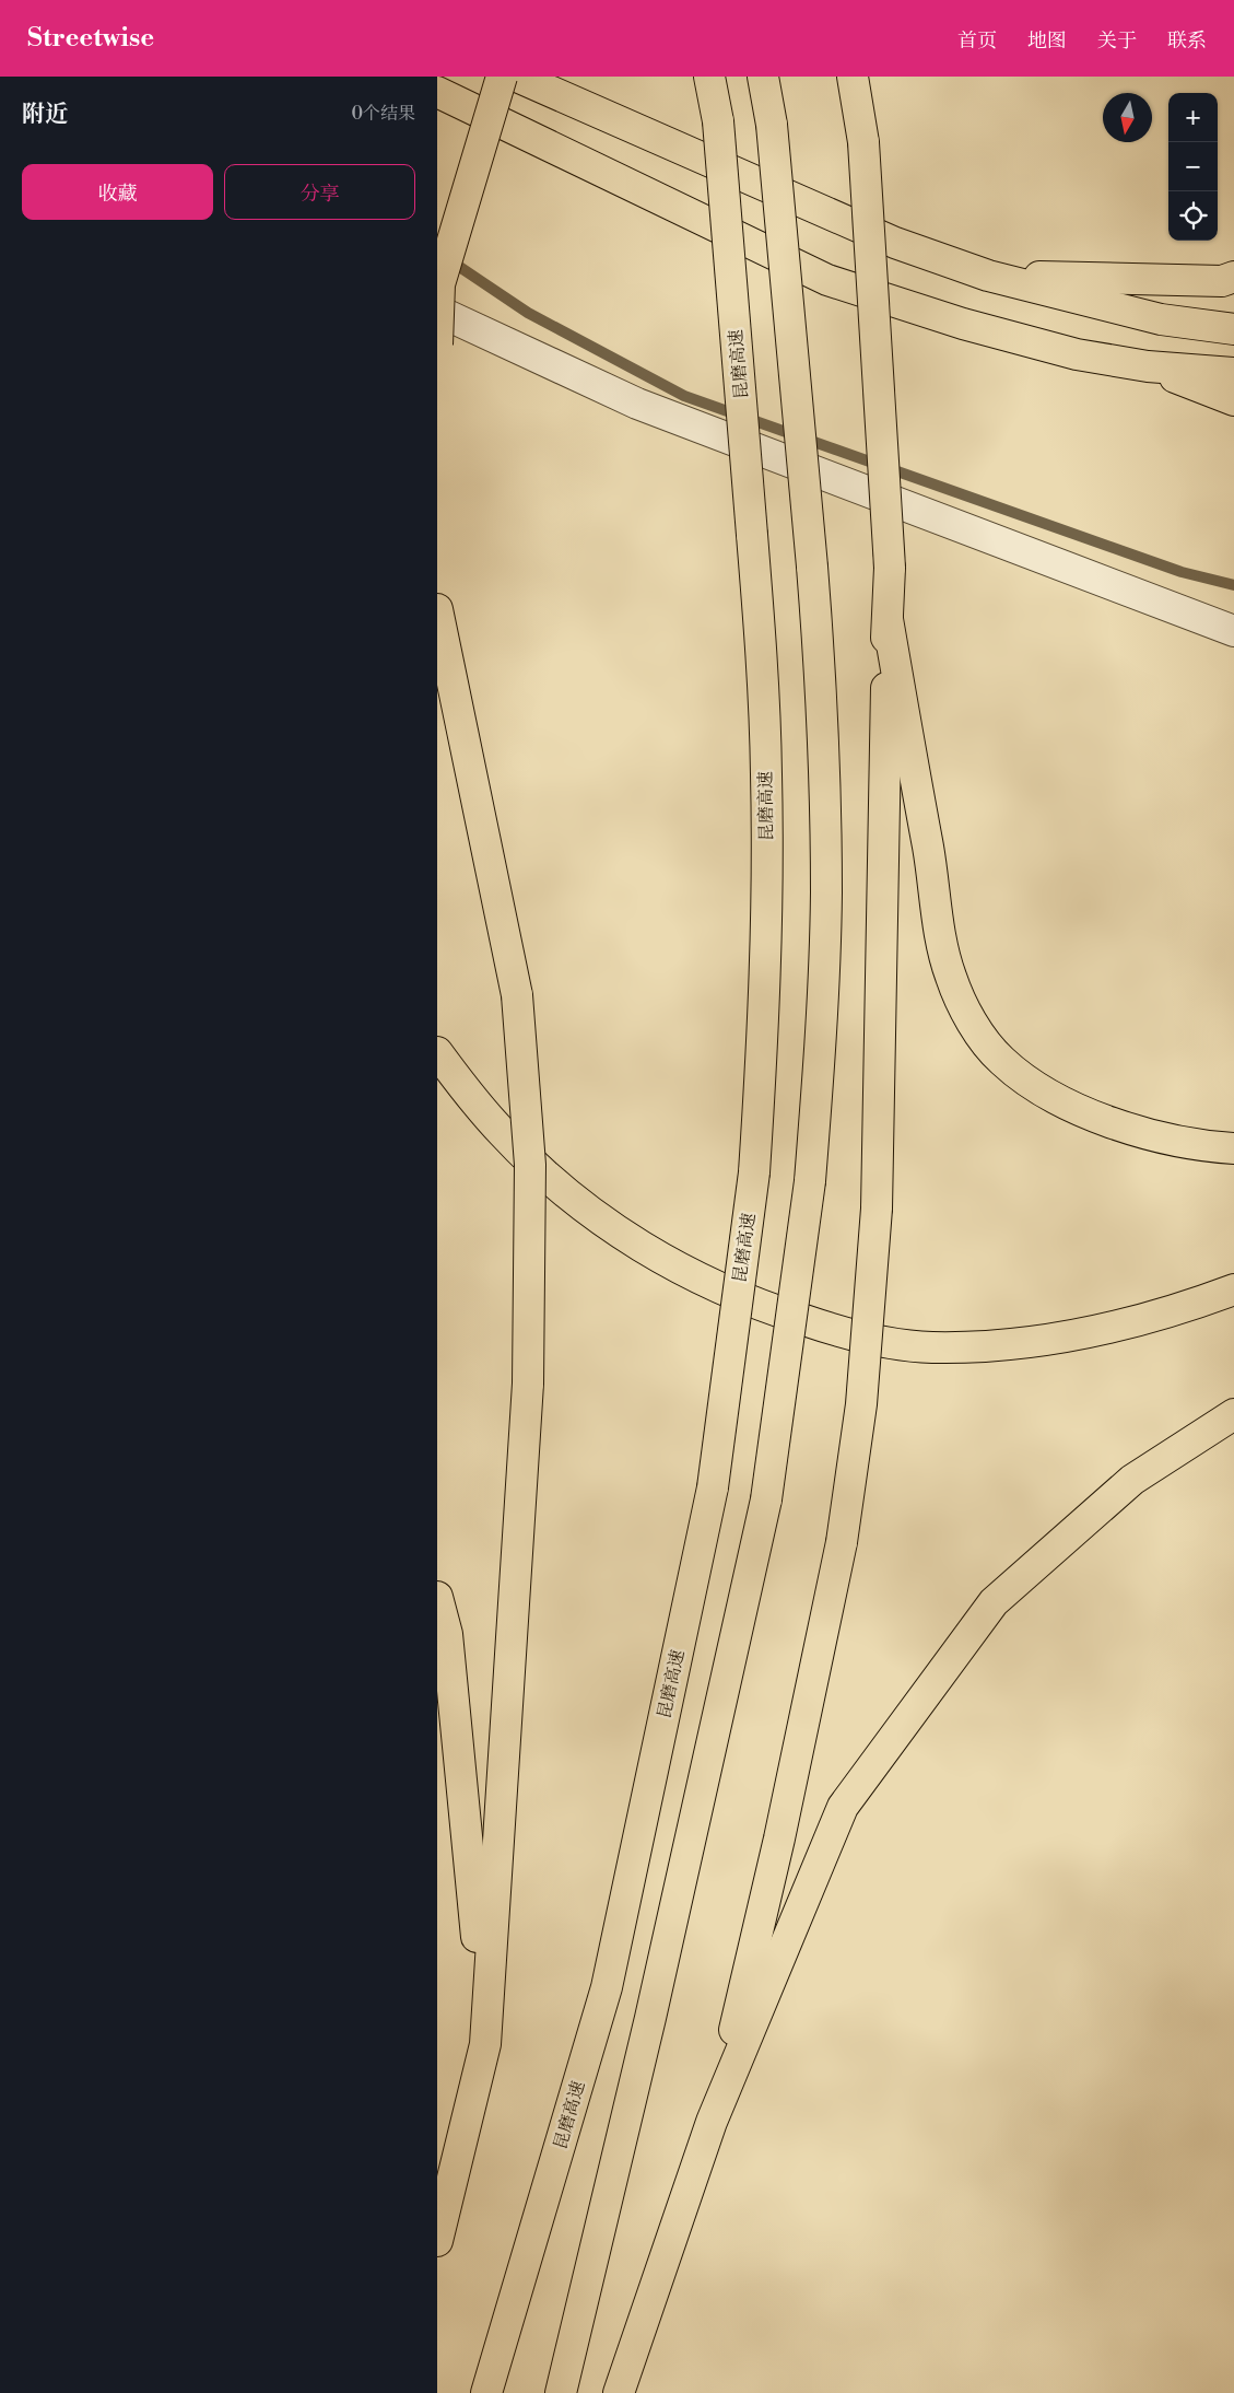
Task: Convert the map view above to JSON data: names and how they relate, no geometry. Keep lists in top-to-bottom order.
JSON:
{
  "streets": {
    "highway": ["昆磨高速"]
  },
  "north": "bottom",
  "page": {
    "header": "Streetwise",
    "nav": [
      "首页",
      "地图",
      "关于",
      "联系"
    ],
    "heading": ["附近", "0个结果"],
    "map_buttons": ["+", "−"],
    "buttons": ["收藏", "分享"]
  }
}
